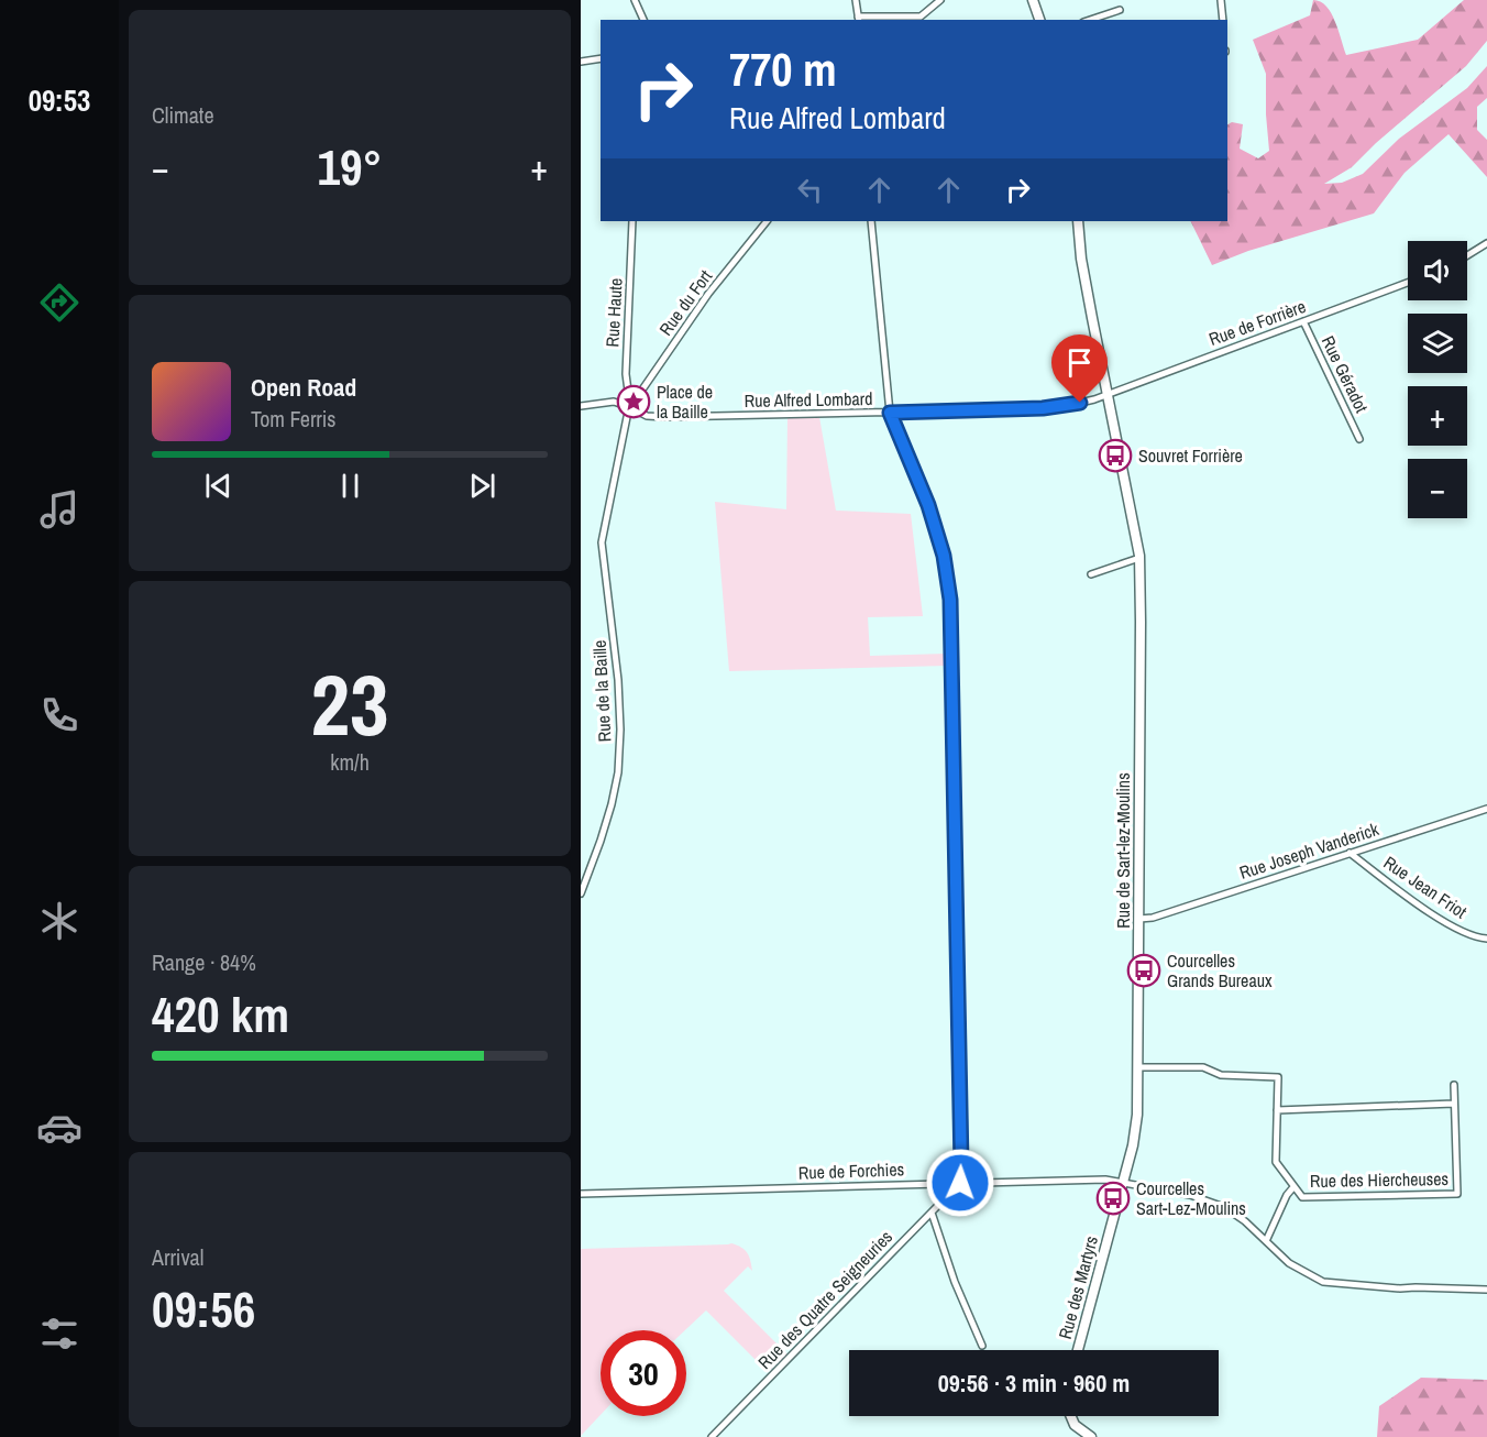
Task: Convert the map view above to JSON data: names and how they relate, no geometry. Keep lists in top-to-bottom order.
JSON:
{
  "streets": {
    "main road": ["Rue de Sart-lez-Moulins", "Rue des Martyrs"],
    "street": [
      "Rue du Fort",
      "Rue Haute",
      "Rue de Forrière",
      "Rue Géradot",
      "Rue Alfred Lombard",
      "Rue de la Baille",
      "Rue Joseph Vanderick",
      "Rue Jean Friot",
      "Rue de Forchies",
      "Rue des Hiercheuses",
      "Rue des Quatre Seigneuries"
    ]
  },
  "crossings": [
    ["Rue du Fort", "Rue Haute"],
    ["Rue du Fort", "Rue Alfred Lombard"],
    ["Rue du Fort", "Rue de la Baille"],
    ["Rue Haute", "Rue Alfred Lombard"],
    ["Rue Haute", "Rue de la Baille"],
    ["Rue de Forrière", "Rue Géradot"],
    ["Rue de Forrière", "Rue Alfred Lombard"],
    ["Rue de Forrière", "Rue de Sart-lez-Moulins"],
    ["Rue Alfred Lombard", "Rue de la Baille"],
    ["Rue Alfred Lombard", "Rue de Sart-lez-Moulins"],
    ["Rue de Sart-lez-Moulins", "Rue Joseph Vanderick"],
    ["Rue de Sart-lez-Moulins", "Rue de Forchies"],
    ["Rue de Sart-lez-Moulins", "Rue des Martyrs"],
    ["Rue Joseph Vanderick", "Rue Jean Friot"],
    ["Rue de Forchies", "Rue des Martyrs"],
    ["Rue de Forchies", "Rue des Quatre Seigneuries"]
  ],
  "places": {
    "place": ["Place de la Baille"],
    "bus stop": ["Souvret Forrière", "Courcelles Grands Bureaux", "Courcelles Sart-Lez-Moulins"]
  },
  "page": {
    "tabs": "09:53",
    "tile": [
      "Climate",
      ["23", "km/h"],
      ["Range · 84%", "420 km"],
      ["Arrival", "09:56"]
    ],
    "turn": ["770 m", "Rue Alfred Lombard"],
    "heat": ["−", "19°", "+"],
    "map_buttons": ["+", "−"],
    "song": ["Open Road", "Tom Ferris"],
    "limit": "30",
    "trip": "09:56 · 3 min · 960 m"
  }
}
